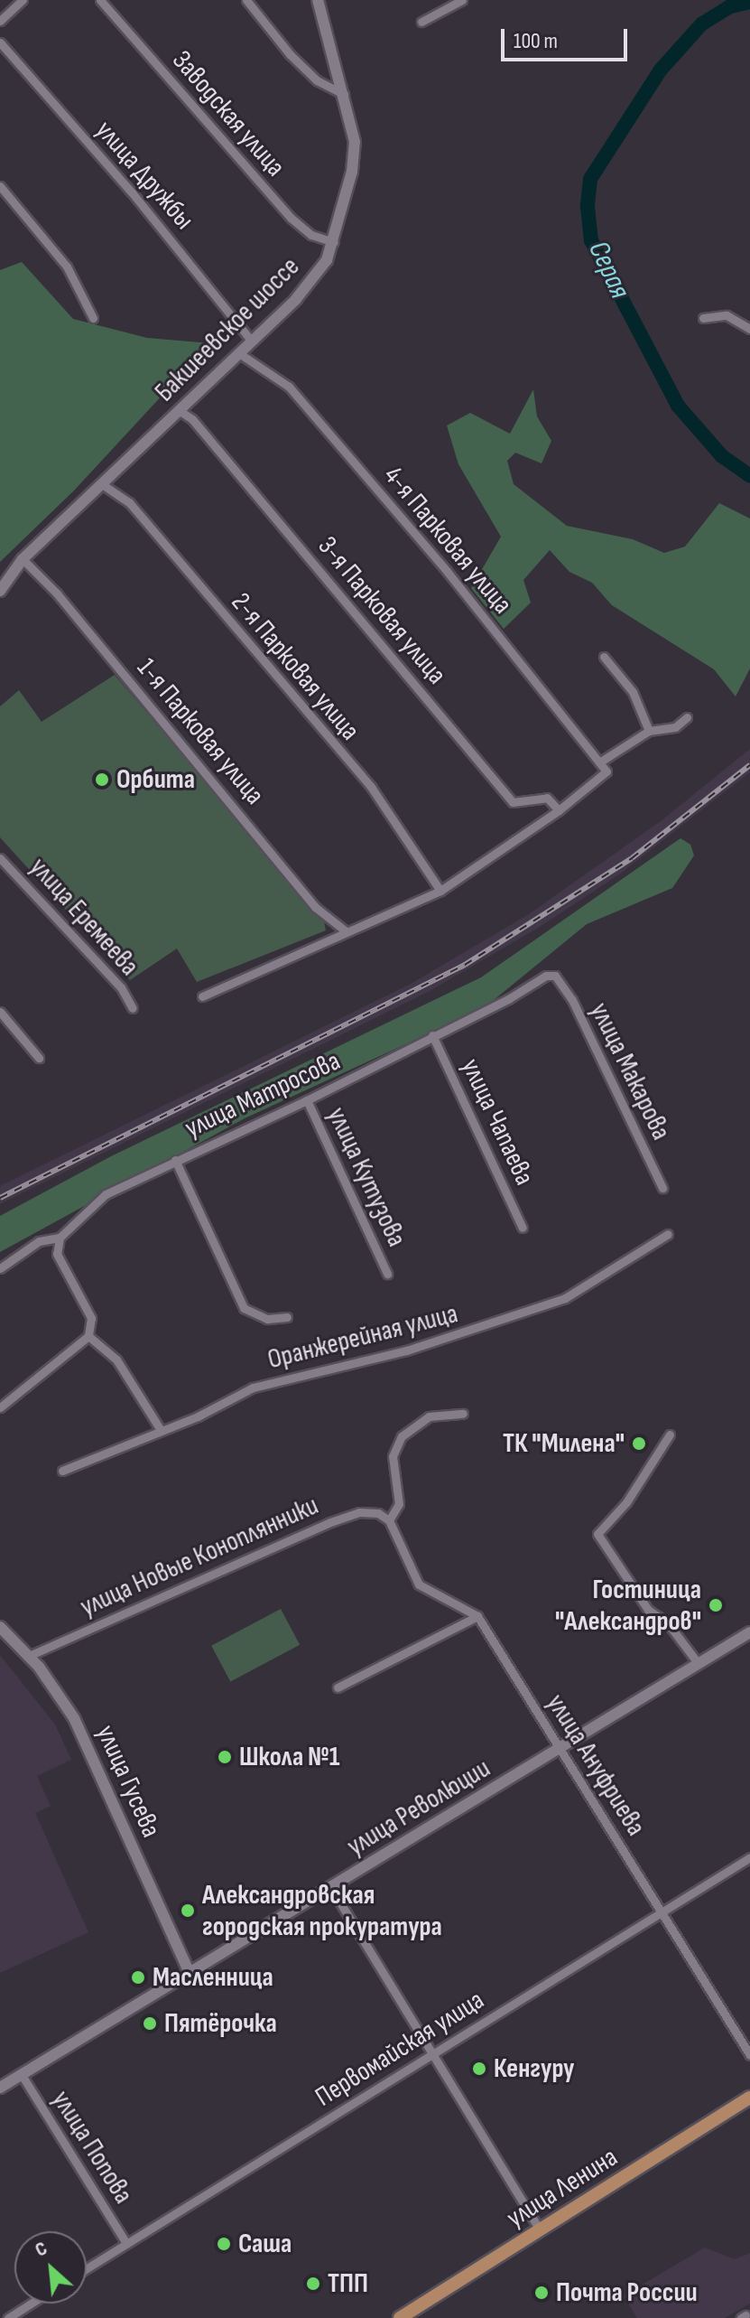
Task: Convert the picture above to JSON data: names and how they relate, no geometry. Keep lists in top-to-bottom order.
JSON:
{
  "streets": {
    "main road": [
      "Бакшеевское шоссе",
      "улица Гусева",
      "улица Революции",
      "улица Ленина"
    ],
    "street": [
      "Заводская улица",
      "улица Дружбы",
      "4-я Парковая улица",
      "3-я Парковая улица",
      "2-я Парковая улица",
      "1-я Парковая улица",
      "улица Еремеева",
      "улица Макарова",
      "улица Матросова",
      "улица Чапаева",
      "улица Кутузова",
      "Оранжерейная улица",
      "улица Новые Коноплянники",
      "улица Ануфриева",
      "Первомайская улица",
      "улица Попова"
    ]
  },
  "crossings": [
    ["Заводская улица", "Бакшеевское шоссе"],
    ["улица Дружбы", "Бакшеевское шоссе"],
    ["Бакшеевское шоссе", "4-я Парковая улица"],
    ["Бакшеевское шоссе", "3-я Парковая улица"],
    ["Бакшеевское шоссе", "2-я Парковая улица"],
    ["Бакшеевское шоссе", "1-я Парковая улица"],
    ["4-я Парковая улица", "3-я Парковая улица"],
    ["улица Макарова", "улица Матросова"],
    ["улица Матросова", "улица Чапаева"],
    ["улица Матросова", "улица Кутузова"],
    ["улица Новые Коноплянники", "улица Гусева"],
    ["улица Ануфриева", "улица Революции"],
    ["улица Ануфриева", "Первомайская улица"],
    ["улица Гусева", "улица Революции"],
    ["улица Революции", "улица Попова"],
    ["Первомайская улица", "улица Попова"]
  ],
  "water": ["Серая"],
  "places": [
    "Орбита",
    "ТК \"Милена\"",
    "Гостиница \"Александров\"",
    "Школа №1",
    "Александровская городская прокуратура",
    "Масленница",
    "Пятёрочка",
    "Кенгуру",
    "Саша",
    "ТПП",
    "Почта России"
  ],
  "scale_bar": "100 m",
  "north": "top left"
}
